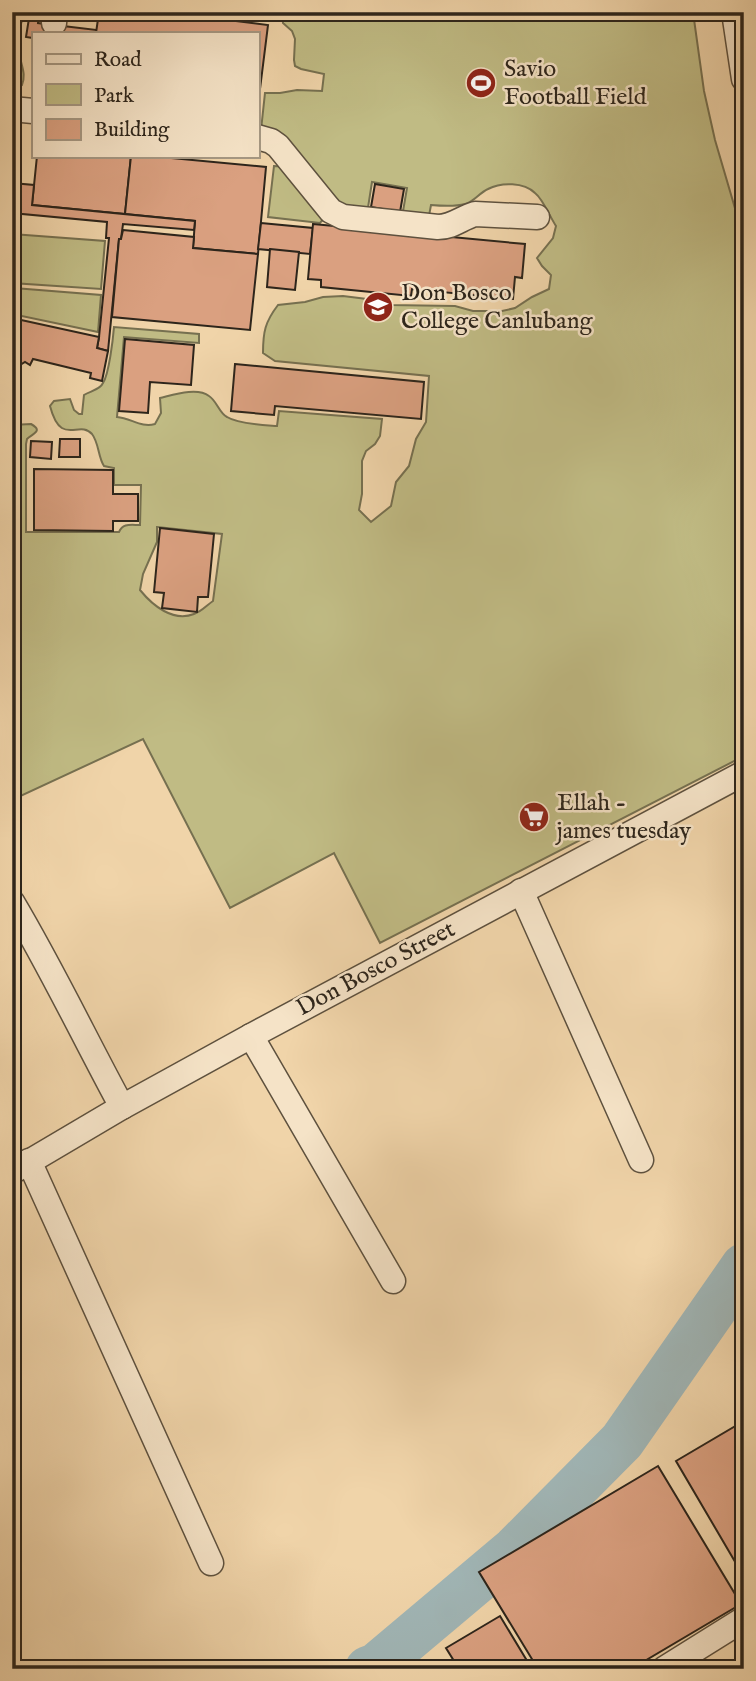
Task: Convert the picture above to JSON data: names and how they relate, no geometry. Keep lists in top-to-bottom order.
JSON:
{
  "streets": {
    "street": ["Don Bosco Street"]
  },
  "places": {
    "sports": ["Savio Football Field"],
    "school or university": ["Don Bosco College Canlubang"],
    "supermarket": ["Ellah - james tuesday"]
  },
  "legend": ["Road", "Park", "Building"]
}
